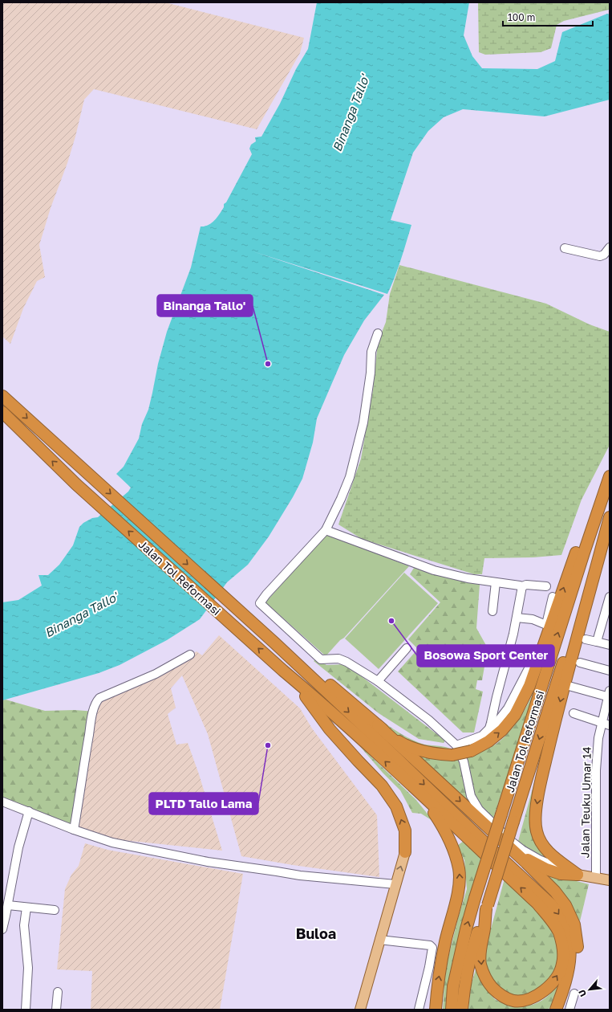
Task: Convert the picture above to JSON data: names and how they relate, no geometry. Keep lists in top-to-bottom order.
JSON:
{
  "streets": {
    "highway": ["Jalan Tol Reformasi"],
    "street": ["Jalan Teuku Umar 14"]
  },
  "districts": ["Buloa"],
  "water": ["Binanga Tallo'"],
  "places": ["Binanga Tallo'", "Bosowa Sport Center", "PLTD Tallo Lama"],
  "scale_bar": "100 m",
  "north": "bottom left"
}
